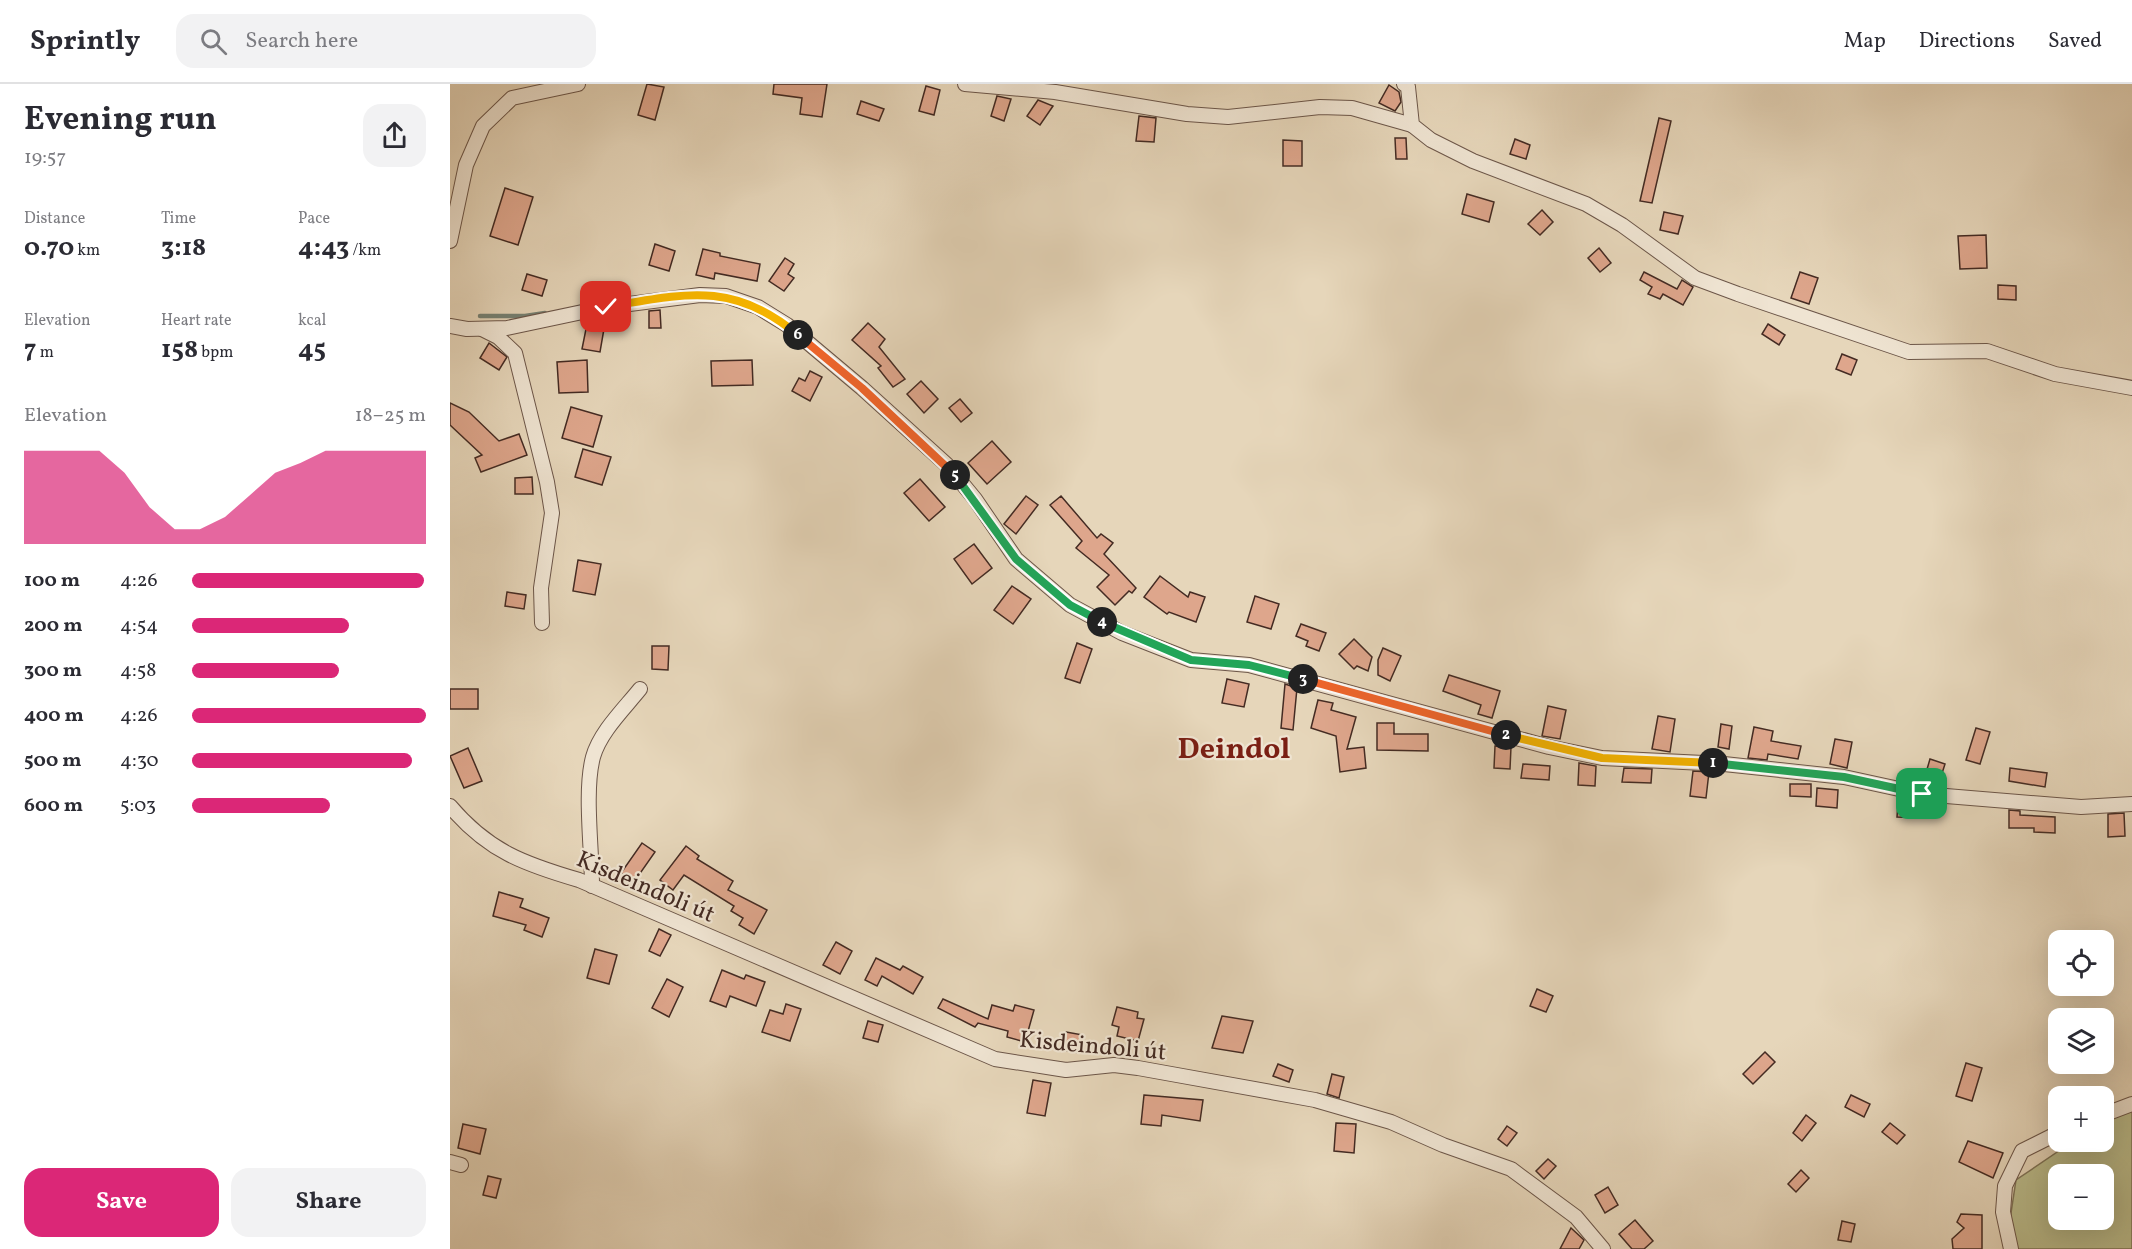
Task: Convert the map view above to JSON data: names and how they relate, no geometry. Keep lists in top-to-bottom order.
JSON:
{
  "streets": {
    "street": ["Kisdeindoli út"]
  },
  "districts": ["Deindol"],
  "page": {
    "header": "Sprintly",
    "search": "Search here",
    "nav": ["Map", "Directions", "Saved"],
    "heading": ["Evening run", "19:57"],
    "stats": [
      ["Distance", "0.70 km"],
      ["Time", "3:18"],
      ["Pace", "4:43 /km"],
      ["Elevation", "7 m"],
      ["Heart rate", "158 bpm"],
      ["kcal", "45"]
    ],
    "pins": [
      "6",
      "5",
      "4",
      "3",
      "2",
      "1"
    ],
    "chart": ["Elevation", "18–25 m"],
    "list": [
      {
        "name": "100 m",
        "note": "4:26"
      },
      {
        "name": "200 m",
        "note": "4:54"
      },
      {
        "name": "300 m",
        "note": "4:58"
      },
      {
        "name": "400 m",
        "note": "4:26"
      },
      {
        "name": "500 m",
        "note": "4:30"
      },
      {
        "name": "600 m",
        "note": "5:03"
      }
    ],
    "map_buttons": ["+", "−"],
    "buttons": ["Save", "Share"]
  }
}
